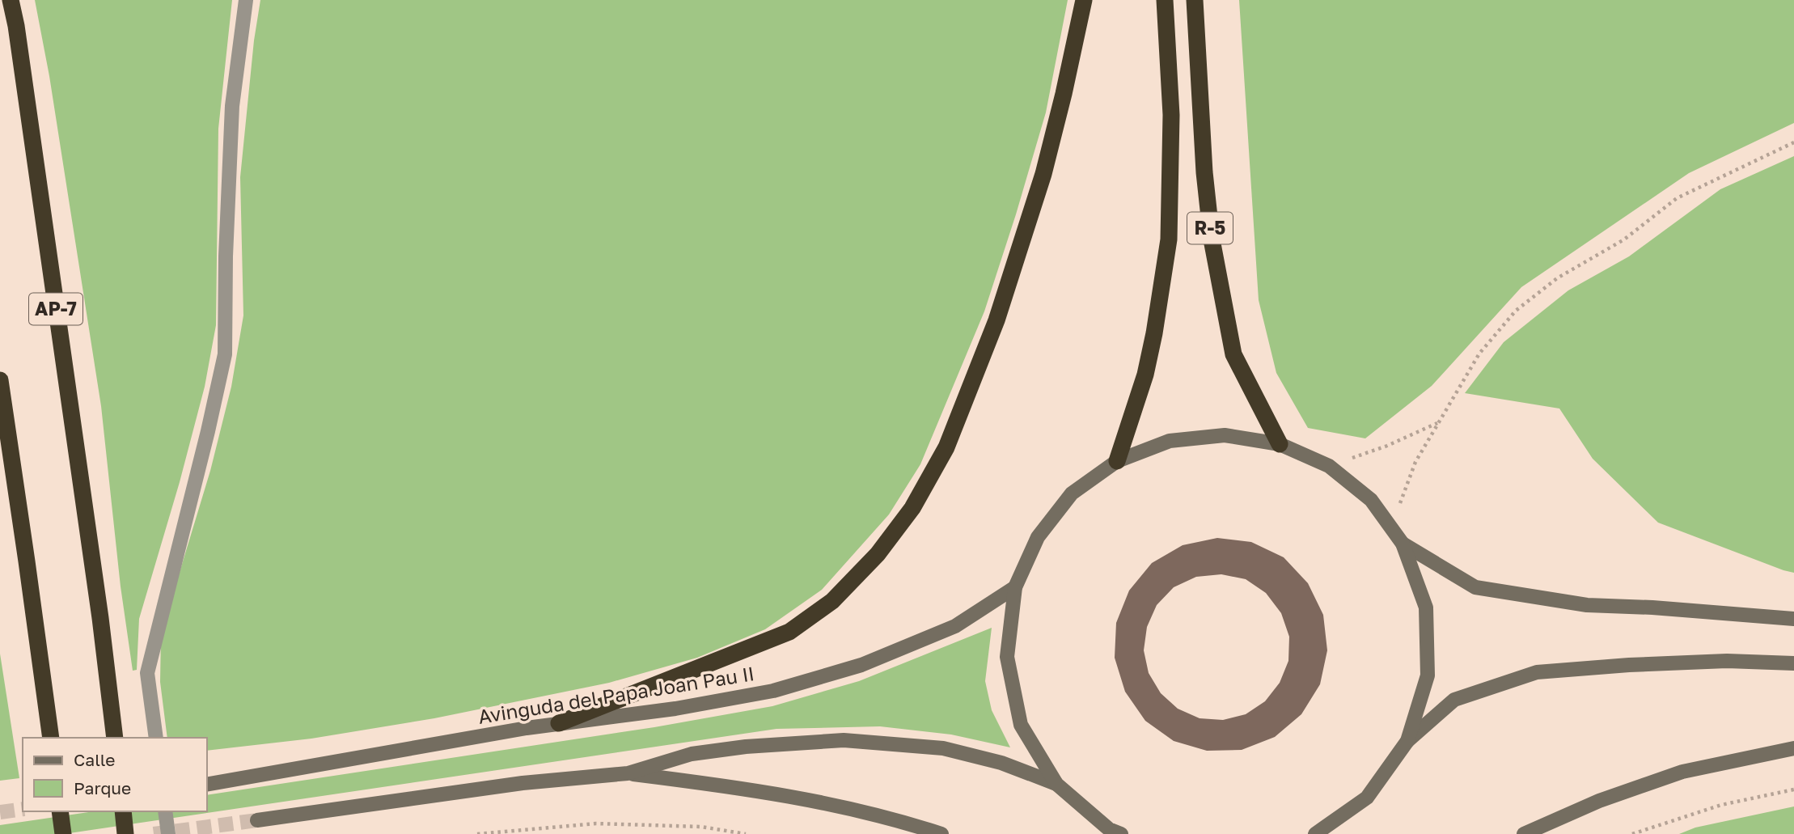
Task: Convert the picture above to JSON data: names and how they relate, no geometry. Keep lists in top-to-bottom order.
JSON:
{
  "streets": {
    "highway": ["R-5", "AP-7"],
    "main road": ["Avinguda del Papa Joan Pau II"]
  },
  "legend": ["Calle", "Parque"]
}
